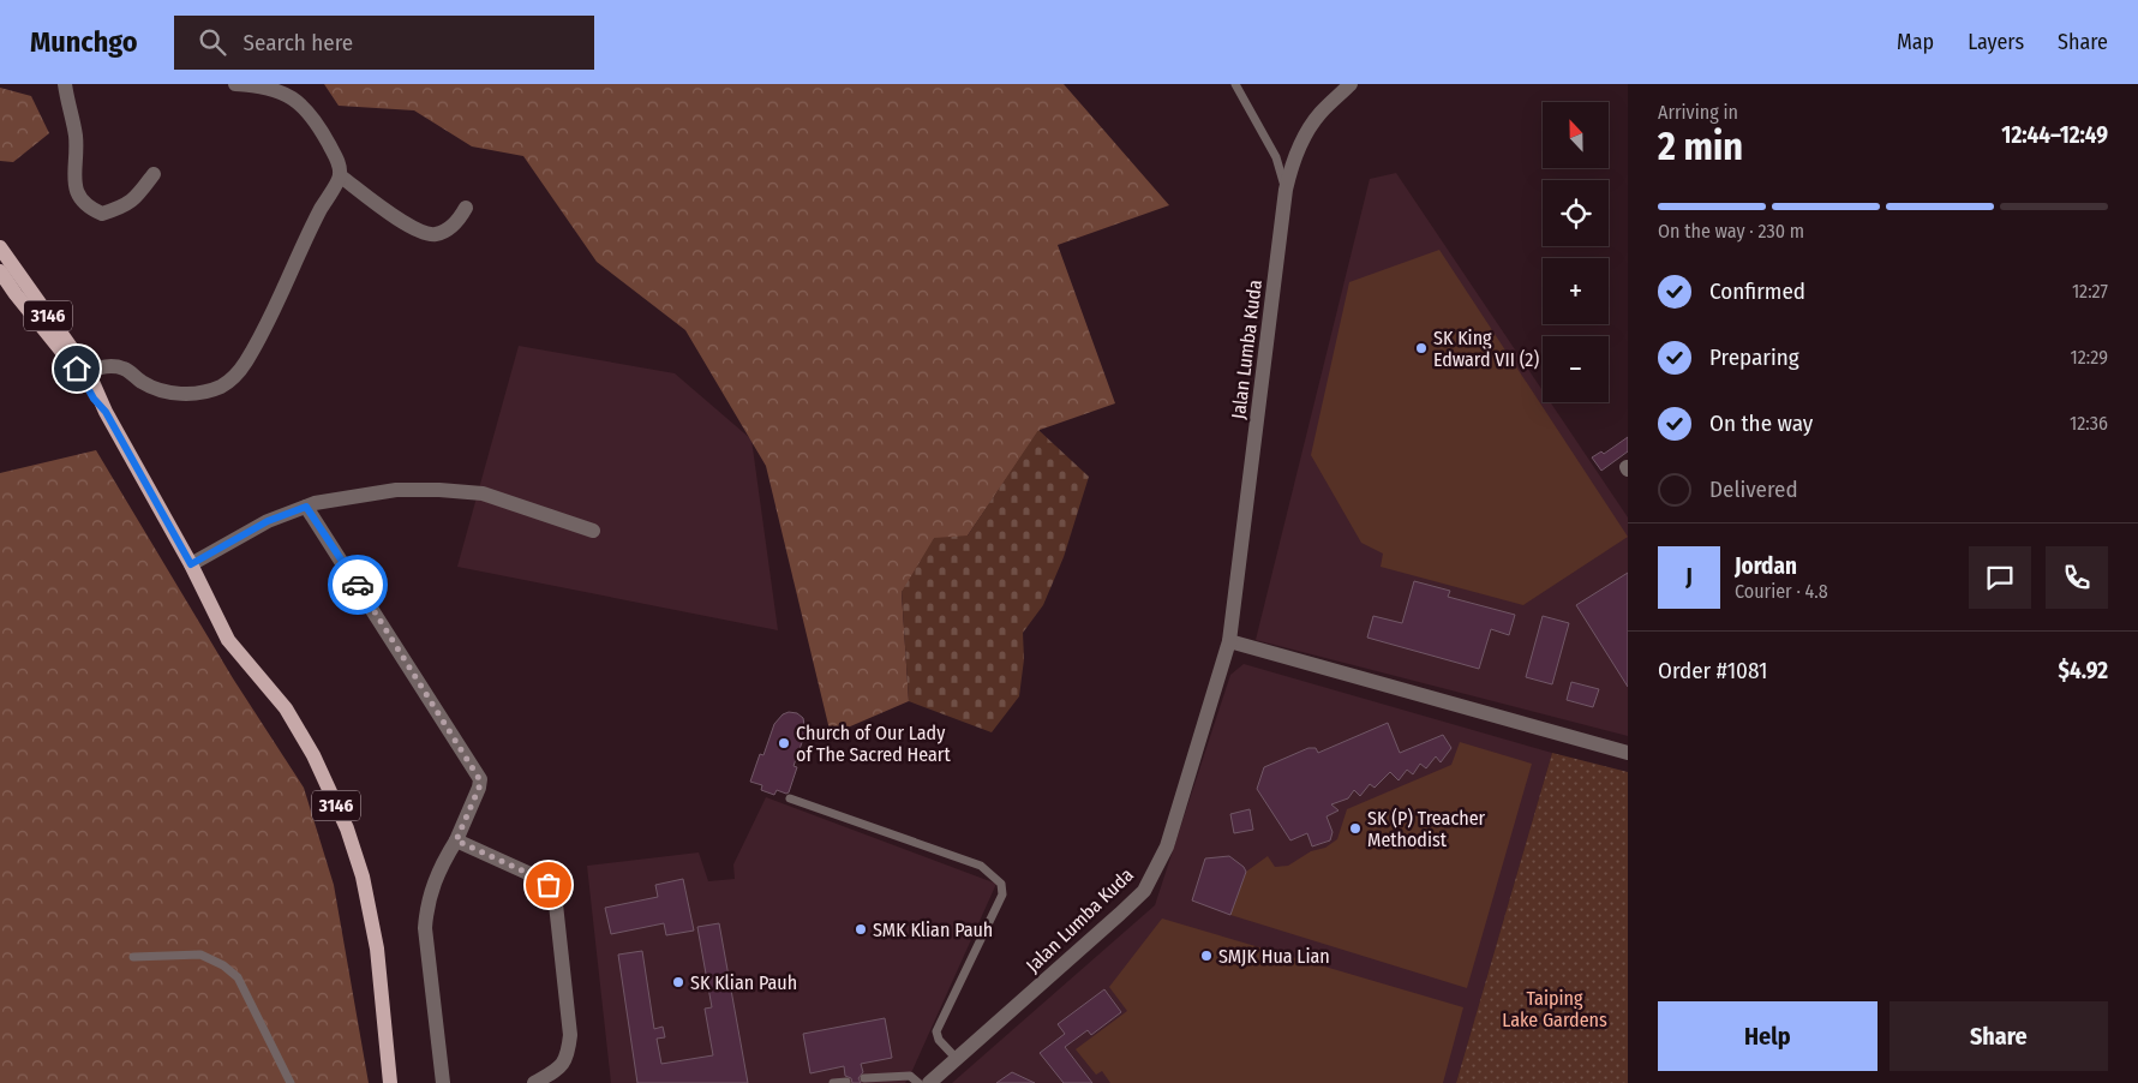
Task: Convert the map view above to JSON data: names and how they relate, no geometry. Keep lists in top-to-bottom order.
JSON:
{
  "streets": {
    "main road": ["3146"],
    "street": ["Jalan Lumba Kuda"]
  },
  "parks": ["Taiping Lake Gardens"],
  "places": [
    "SK King Edward VII (2)",
    "Church of Our Lady of The Sacred Heart",
    "SK (P) Treacher Methodist",
    "SMK Klian Pauh",
    "SMJK Hua Lian",
    "SK Klian Pauh"
  ],
  "north": "top",
  "page": {
    "header": "Munchgo",
    "search": "Search here",
    "nav": ["Map", "Layers", "Share"],
    "heading": ["2 min", "Arriving in", "12:44–12:49"],
    "panel": [
      "Jordan",
      "Courier · 4.8",
      "Order #1081",
      "$4.92"
    ],
    "map_buttons": ["+", "−"],
    "bar": "On the way · 230 m",
    "list": [
      ["Confirmed", "12:27"],
      ["Preparing", "12:29"],
      ["On the way", "12:36"],
      "Delivered"
    ],
    "round": "J",
    "buttons": ["Help", "Share"]
  }
}
